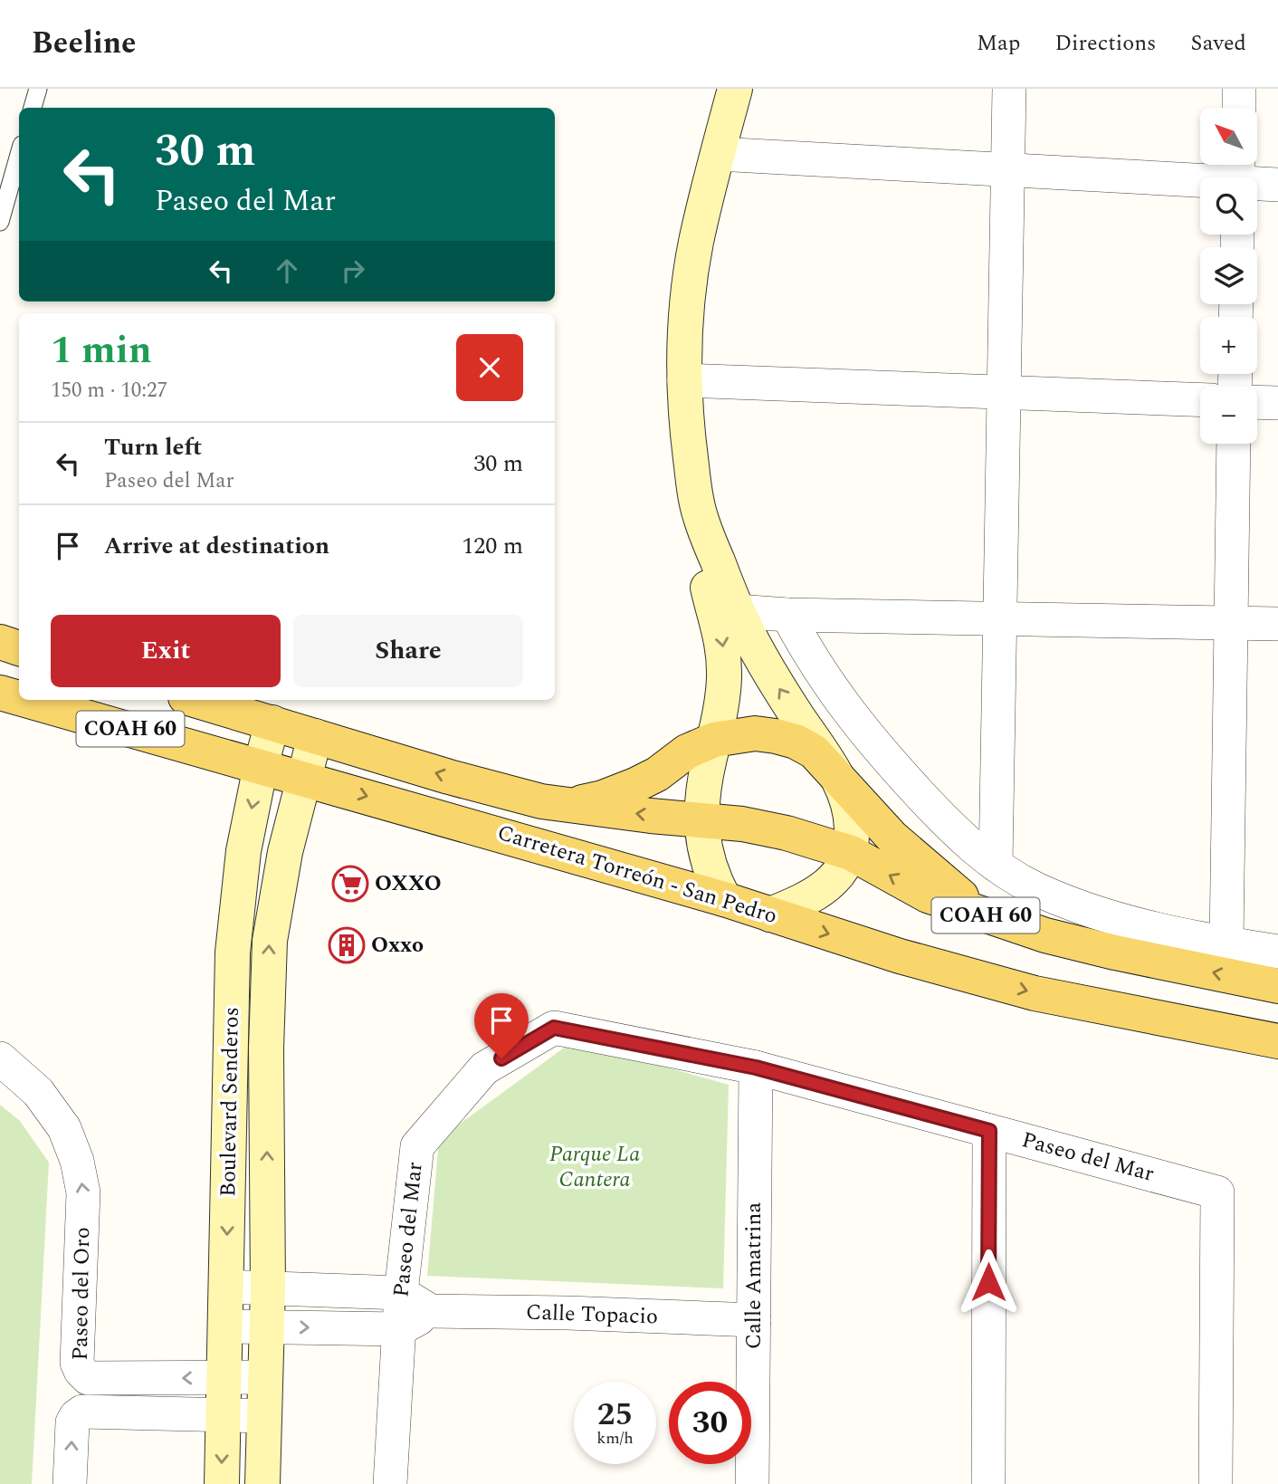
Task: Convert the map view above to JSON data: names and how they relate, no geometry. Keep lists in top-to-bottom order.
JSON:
{
  "streets": {
    "main road": ["COAH 60", "Carretera Torreón - San Pedro", "Boulevard Senderos"],
    "street": [
      "Paseo del Mar",
      "Calle Amatrina",
      "Paseo del Oro",
      "Calle Topacio"
    ]
  },
  "crossings": [
    ["Carretera Torreón - San Pedro", "Boulevard Senderos"],
    ["Boulevard Senderos", "Paseo del Oro"],
    ["Paseo del Mar", "Calle Amatrina"],
    ["Calle Amatrina", "Calle Topacio"]
  ],
  "parks": ["Parque La Cantera"],
  "places": {
    "supermarket": ["OXXO"],
    "building": ["Oxxo"]
  },
  "north": "top left",
  "page": {
    "header": "Beeline",
    "nav": ["Map", "Directions", "Saved"],
    "map_buttons": ["+", "−"],
    "turn": ["30 m", "Paseo del Mar"],
    "heading": ["1 min", "150 m · 10:27"],
    "list": [
      {
        "name": "Turn left",
        "note": "Paseo del Mar",
        "value": "30 m"
      },
      {
        "name": "Arrive at destination",
        "value": "120 m"
      }
    ],
    "buttons": ["Exit", "Share"],
    "speed": "25 km/h",
    "limit": "30"
  }
}
